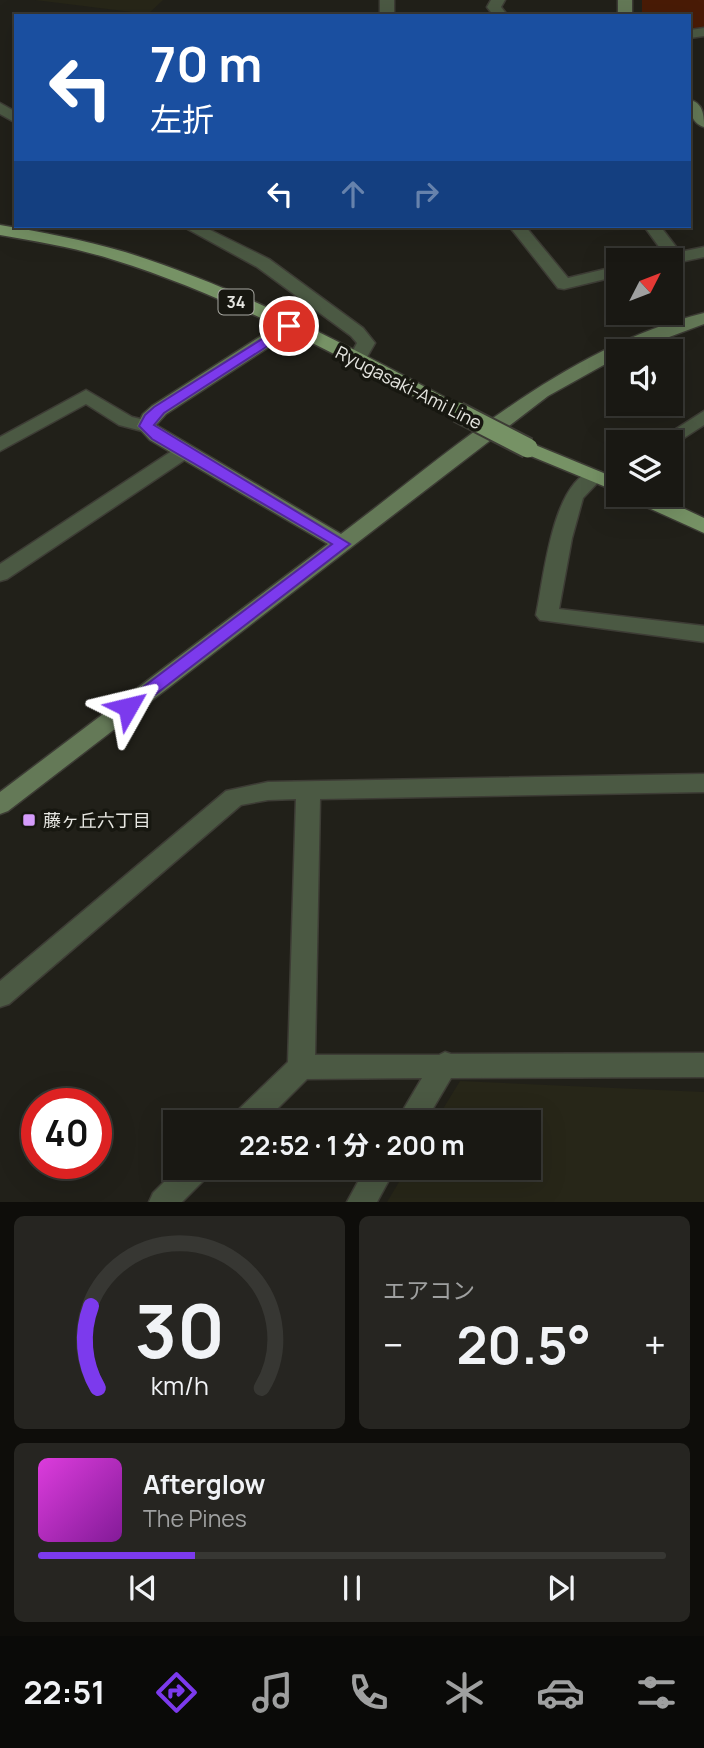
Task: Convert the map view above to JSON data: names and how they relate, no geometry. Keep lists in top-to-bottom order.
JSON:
{
  "streets": {
    "main road": ["34", "Ryugasaki-Ami Line"]
  },
  "places": {
    "transit": ["藤ヶ丘六丁目"]
  },
  "north": "top right",
  "page": {
    "turn": ["70 m", "左折"],
    "limit": "40",
    "trip": "22:52 · 1 分 · 200 m",
    "tile": "エアコン",
    "heat": ["−", "20.5°", "+"],
    "song": ["Afterglow", "The Pines"],
    "tabs": "22:51",
    "gauge": ["30", "km/h"]
  }
}
